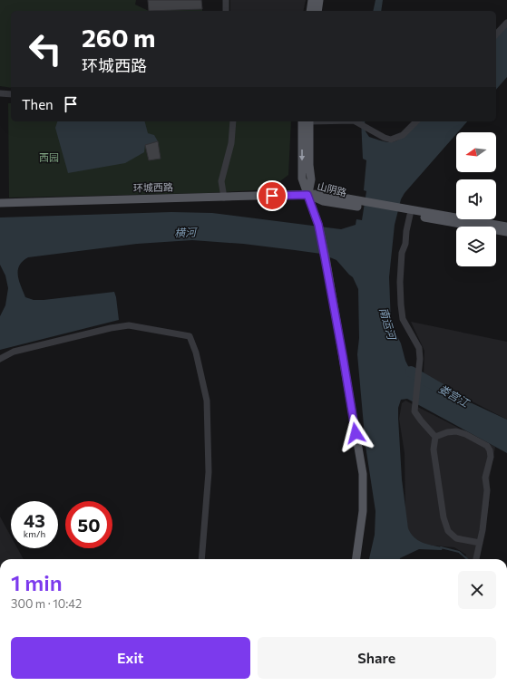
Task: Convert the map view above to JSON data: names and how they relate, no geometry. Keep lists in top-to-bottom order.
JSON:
{
  "streets": {
    "main road": ["环城西路", "山阴路"]
  },
  "crossings": [
    ["环城西路", "山阴路"]
  ],
  "water": ["横河", "南运河", "娄宫江"],
  "parks": ["西园"],
  "north": "left",
  "page": {
    "turn": ["260 m", "环城西路"],
    "then": "Then",
    "speed": "43 km/h",
    "limit": "50",
    "heading": ["1 min", "300 m · 10:42"],
    "buttons": ["Exit", "Share"]
  }
}
